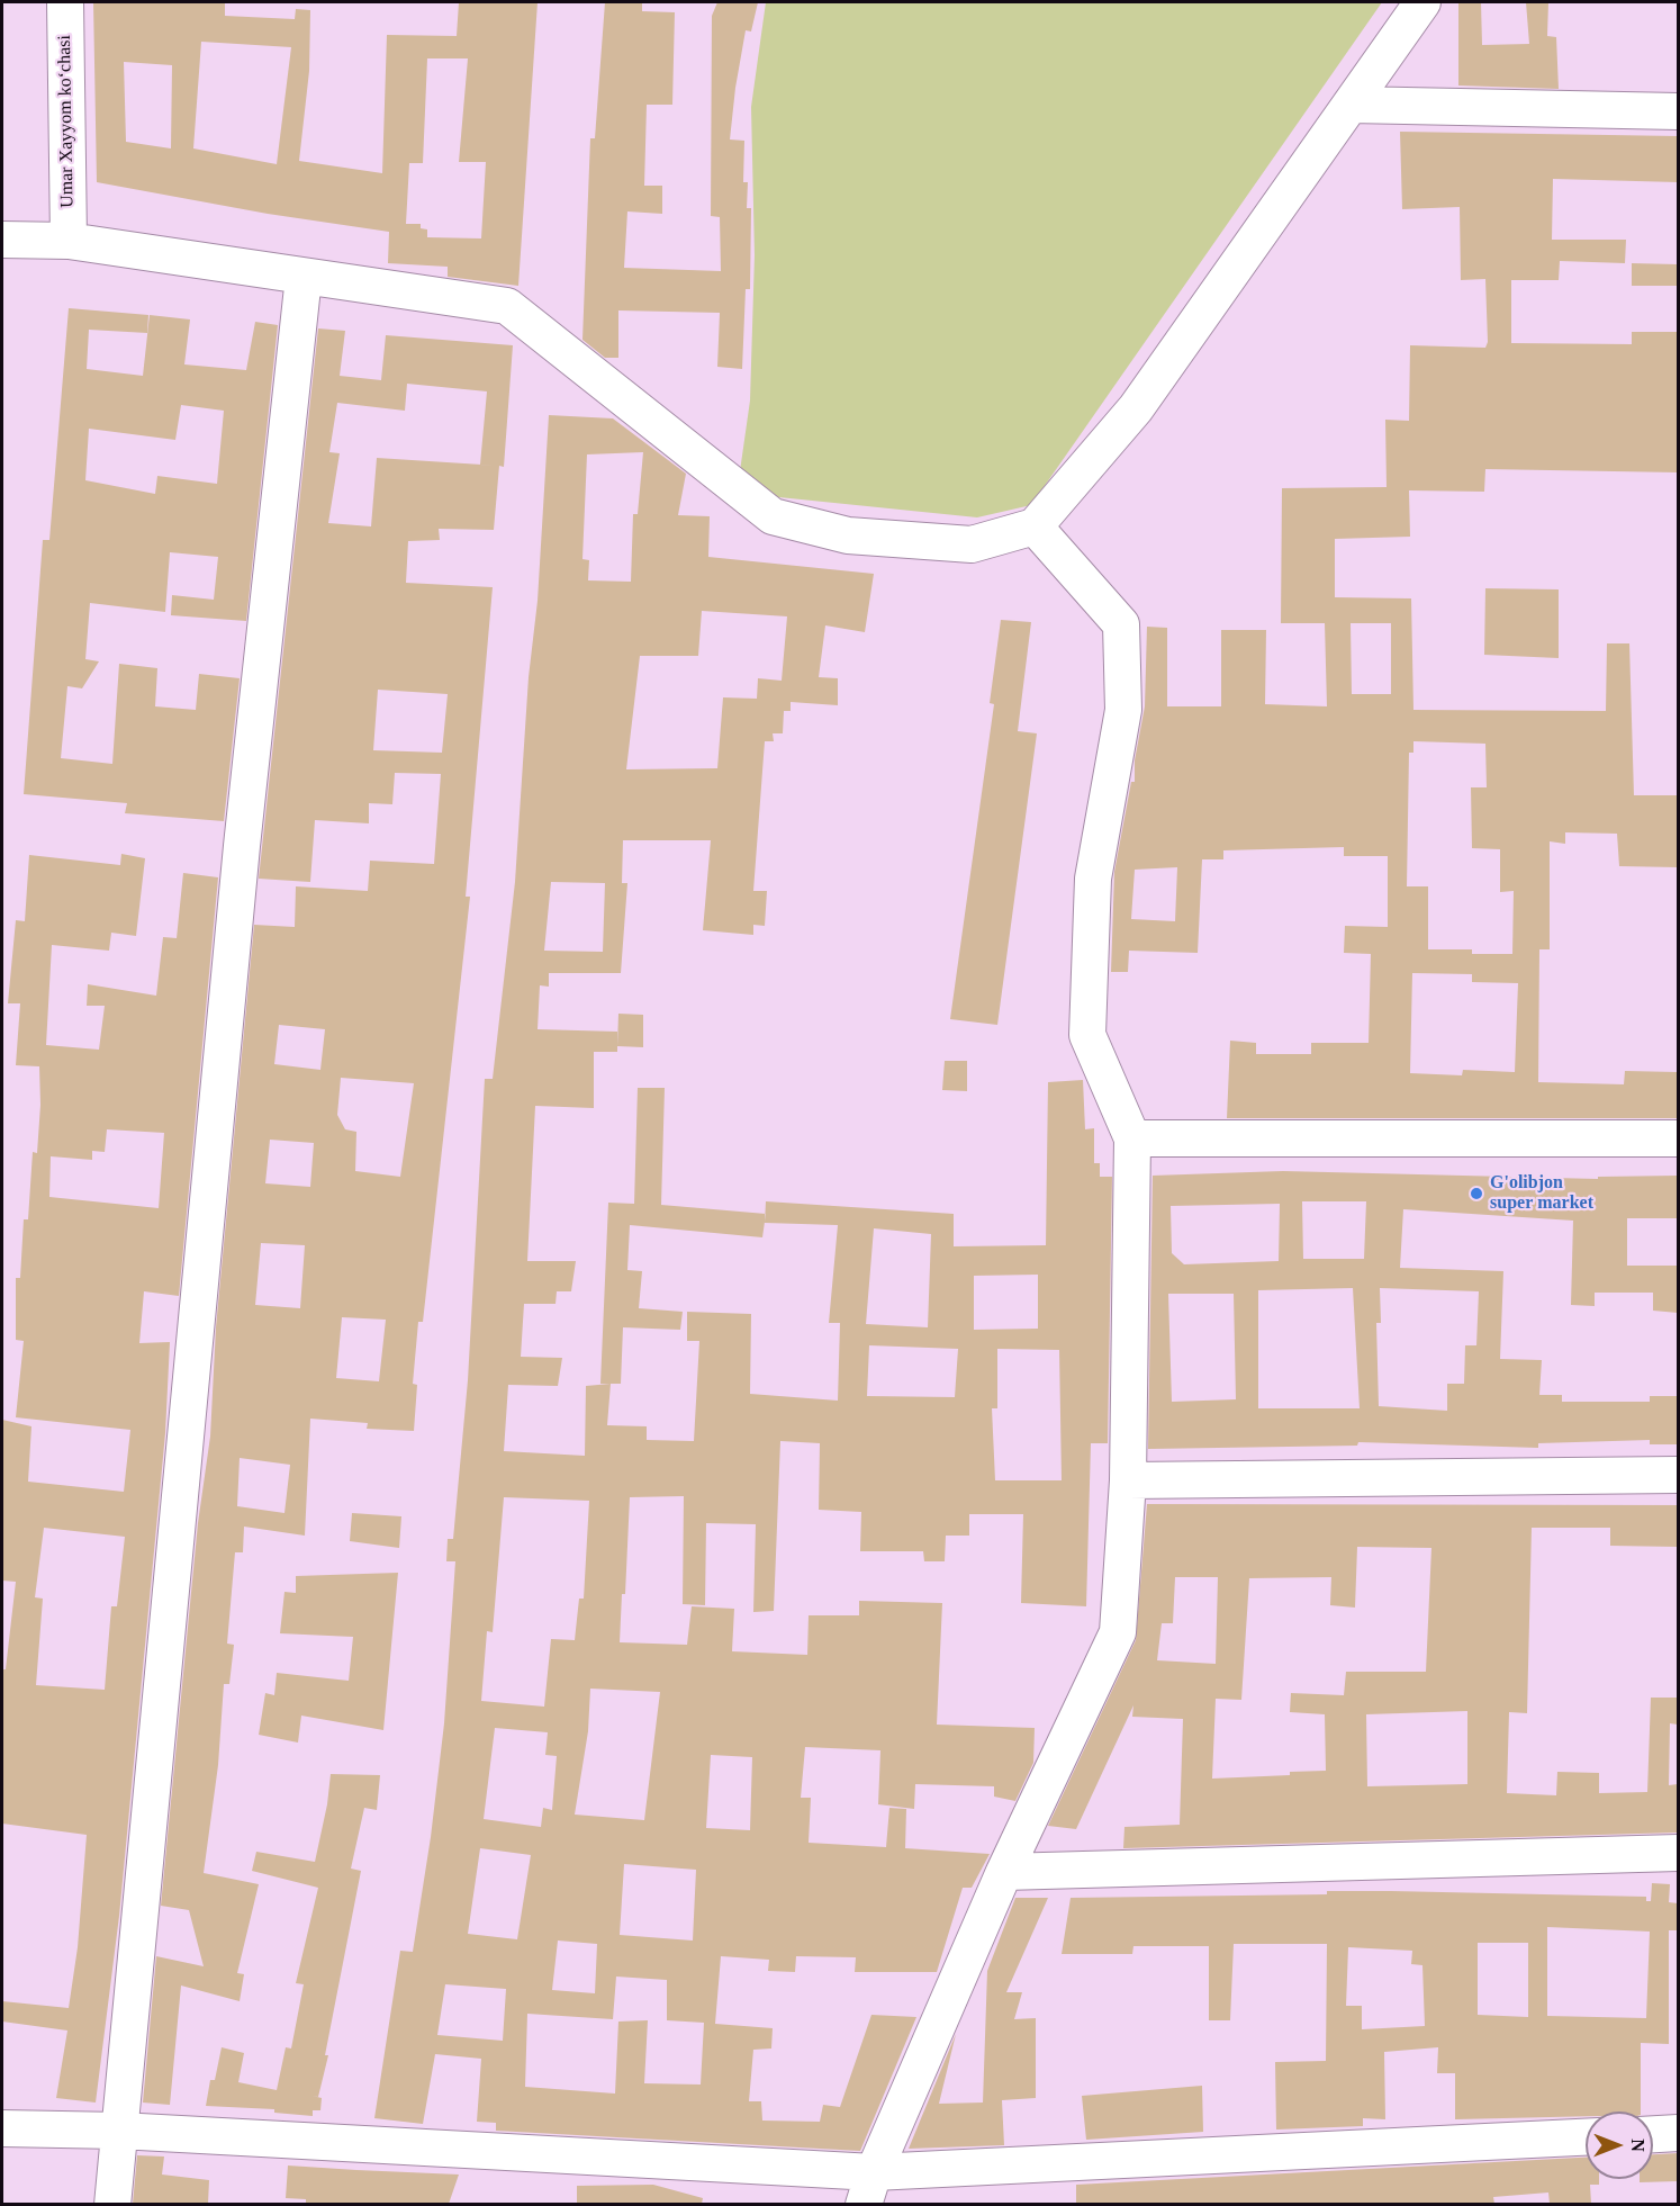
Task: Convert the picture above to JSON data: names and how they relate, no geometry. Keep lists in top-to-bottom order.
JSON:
{
  "streets": {
    "street": ["Umar Xayyom ko‘chasi"]
  },
  "places": ["G'olibjon super market"],
  "north": "right"
}
